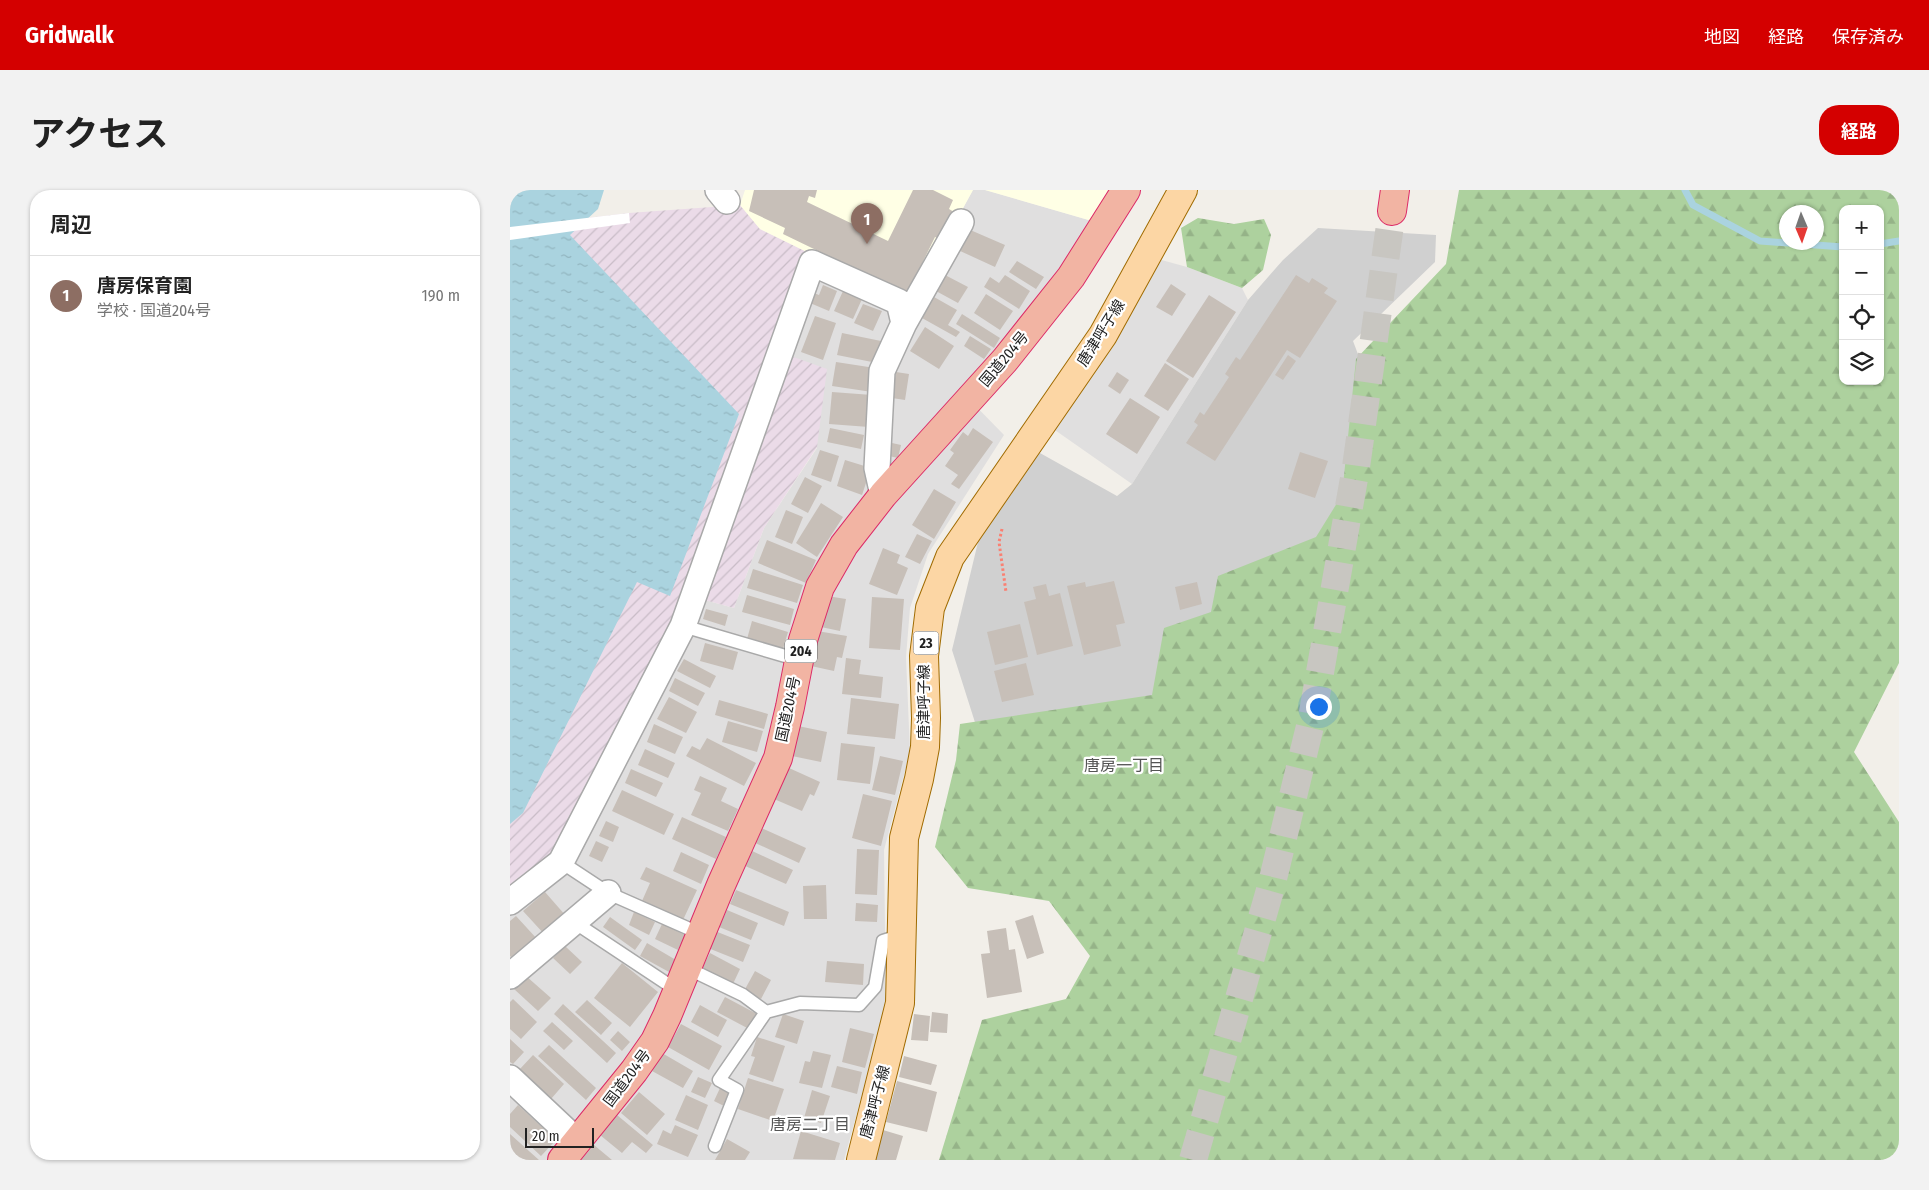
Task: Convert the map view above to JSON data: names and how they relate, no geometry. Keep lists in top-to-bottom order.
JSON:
{
  "streets": {
    "highway": ["国道204号", "204"],
    "main road": ["唐津呼子線", "23"]
  },
  "districts": ["唐房一丁目", "唐房二丁目"],
  "scale_bar": "20 m",
  "north": "bottom",
  "page": {
    "header": "Gridwalk",
    "nav": ["地図", "経路", "保存済み"],
    "title": "アクセス",
    "buttons": "経路",
    "heading": "周辺",
    "pins": "1",
    "map_buttons": ["+", "−"],
    "list": [
      {
        "mark": "1",
        "name": "唐房保育園",
        "note": "学校 · 国道204号",
        "value": "190 m"
      }
    ],
    "scale": "20 m"
  }
}
